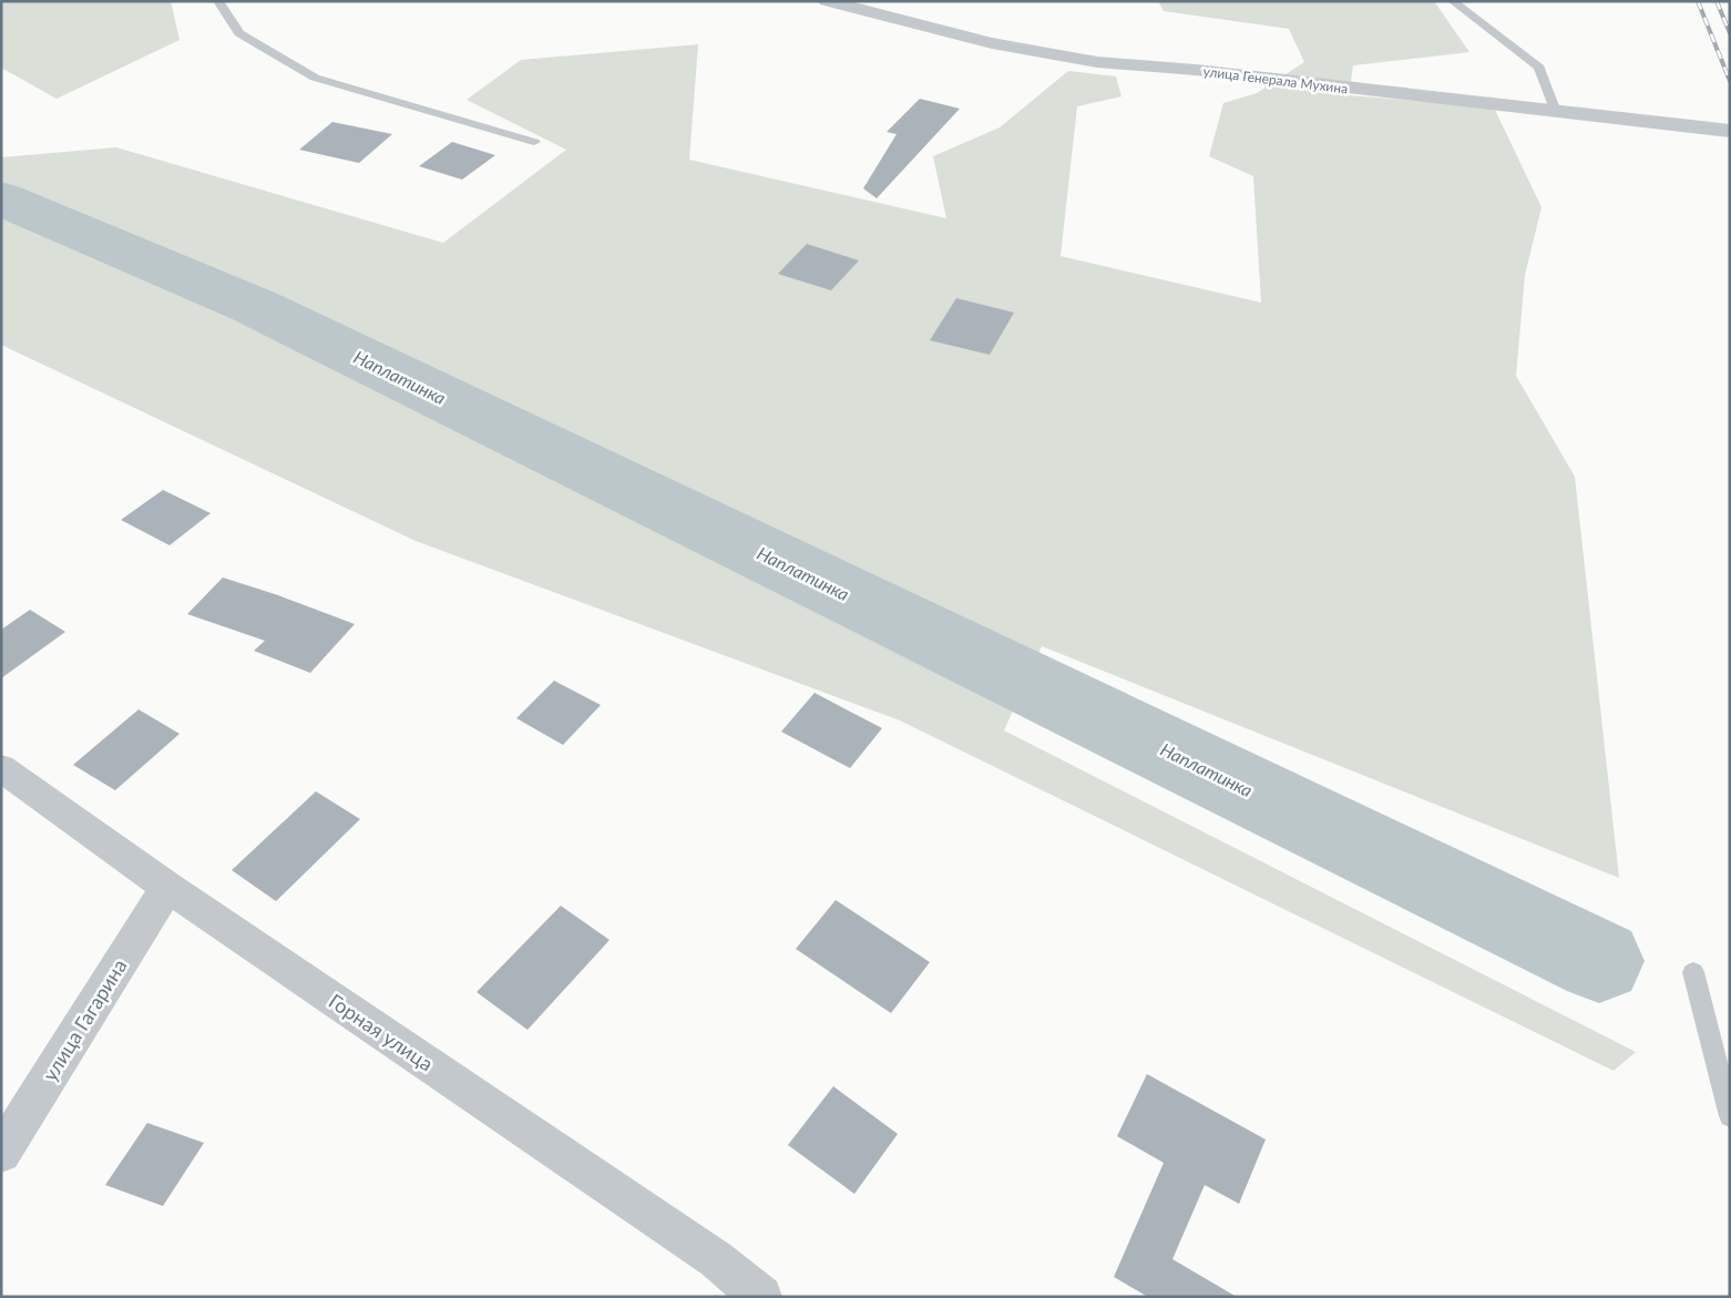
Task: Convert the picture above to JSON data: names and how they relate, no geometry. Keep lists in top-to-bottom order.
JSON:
{
  "streets": {
    "street": ["улица Генерала Мухина", "улица Гагарина", "Горная улица"]
  },
  "crossings": [
    ["улица Гагарина", "Горная улица"]
  ],
  "water": ["Наплатинка"]
}
